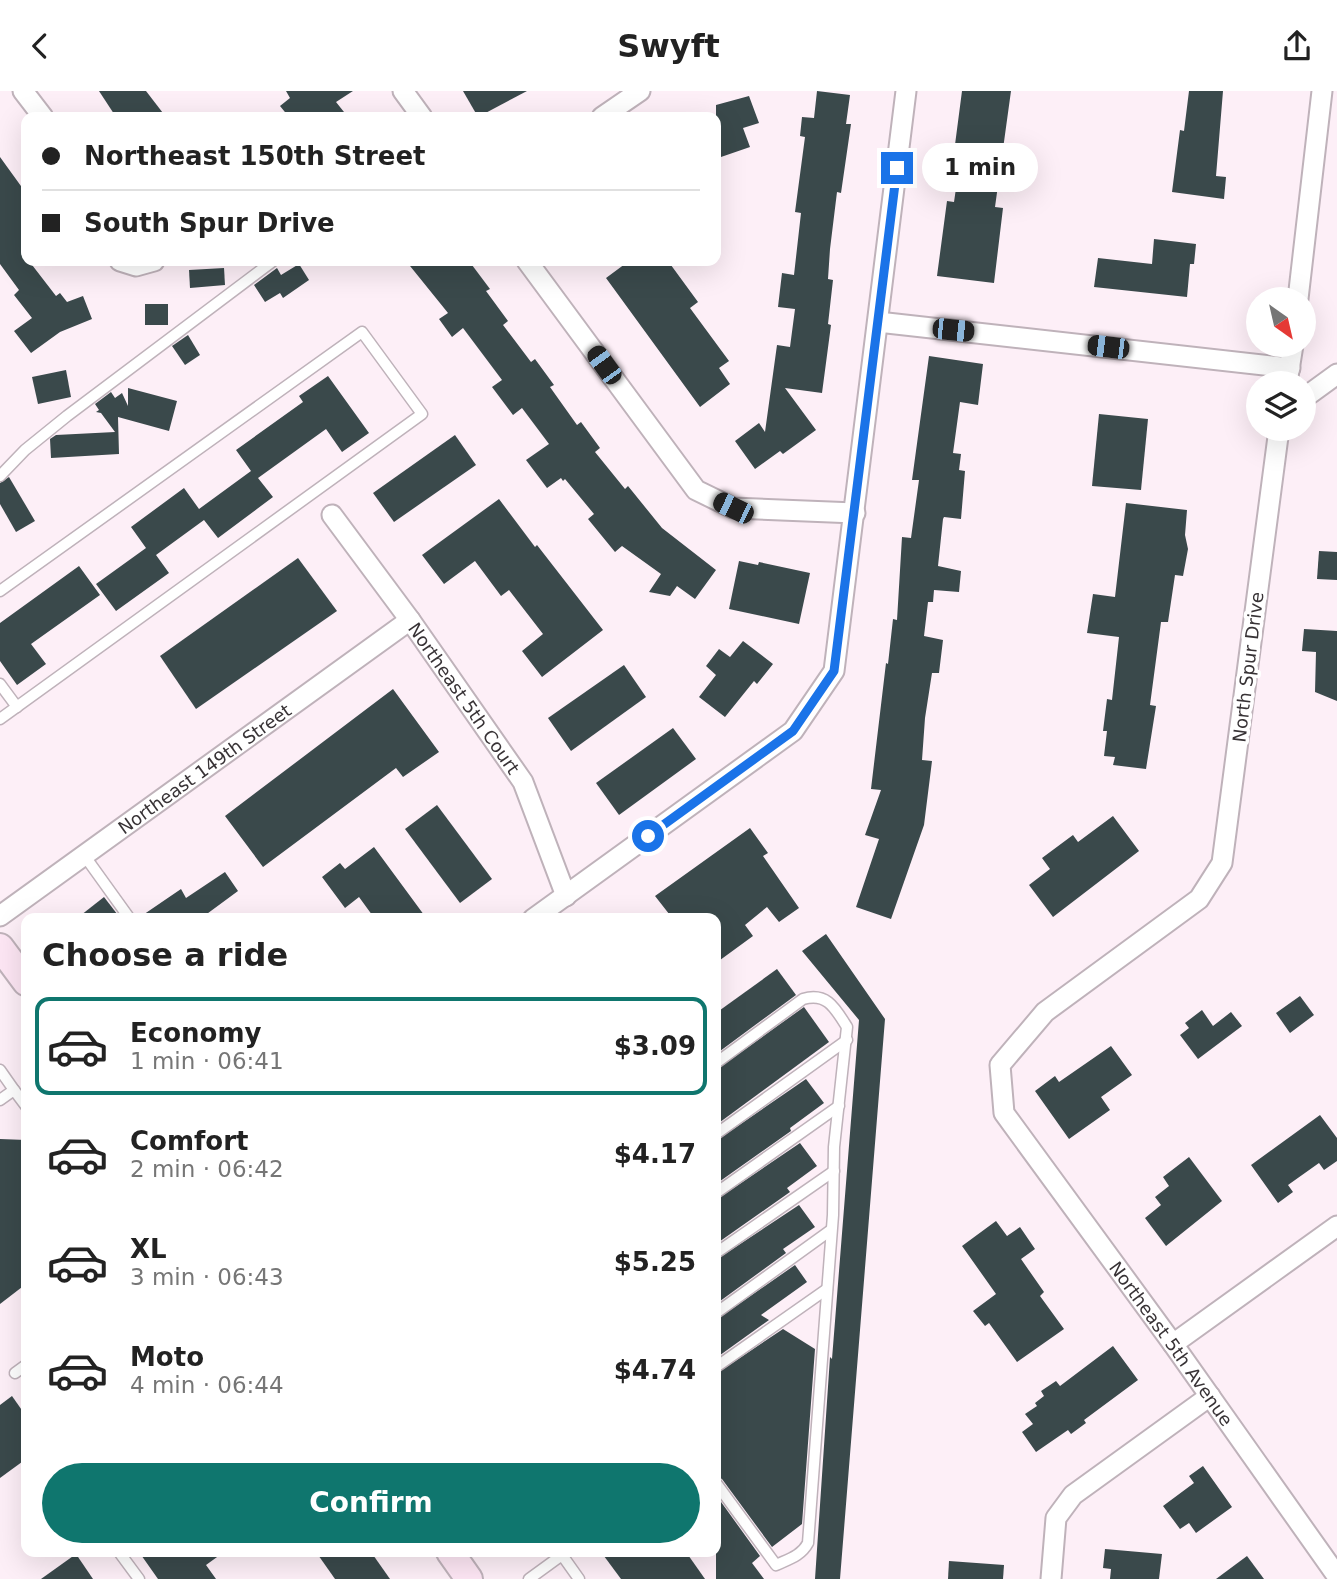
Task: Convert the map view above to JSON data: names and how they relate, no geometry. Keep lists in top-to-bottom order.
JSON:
{
  "streets": {
    "street": [
      "North Spur Drive",
      "Northeast 5th Court",
      "Northeast 149th Street",
      "Northeast 5th Avenue"
    ]
  },
  "crossings": [
    ["North Spur Drive", "Northeast 5th Avenue"],
    ["Northeast 5th Court", "Northeast 149th Street"]
  ],
  "north": "bottom right",
  "page": {
    "header": "Swyft",
    "banner": ["Northeast 150th Street", "South Spur Drive"],
    "bubble": "1 min",
    "heading": "Choose a ride",
    "list": [
      {
        "name": "Economy",
        "note": "1 min · 06:41",
        "value": "$3.09"
      },
      {
        "name": "Comfort",
        "note": "2 min · 06:42",
        "value": "$4.17"
      },
      {
        "name": "XL",
        "note": "3 min · 06:43",
        "value": "$5.25"
      },
      {
        "name": "Moto",
        "note": "4 min · 06:44",
        "value": "$4.74"
      }
    ],
    "buttons": "Confirm"
  }
}
